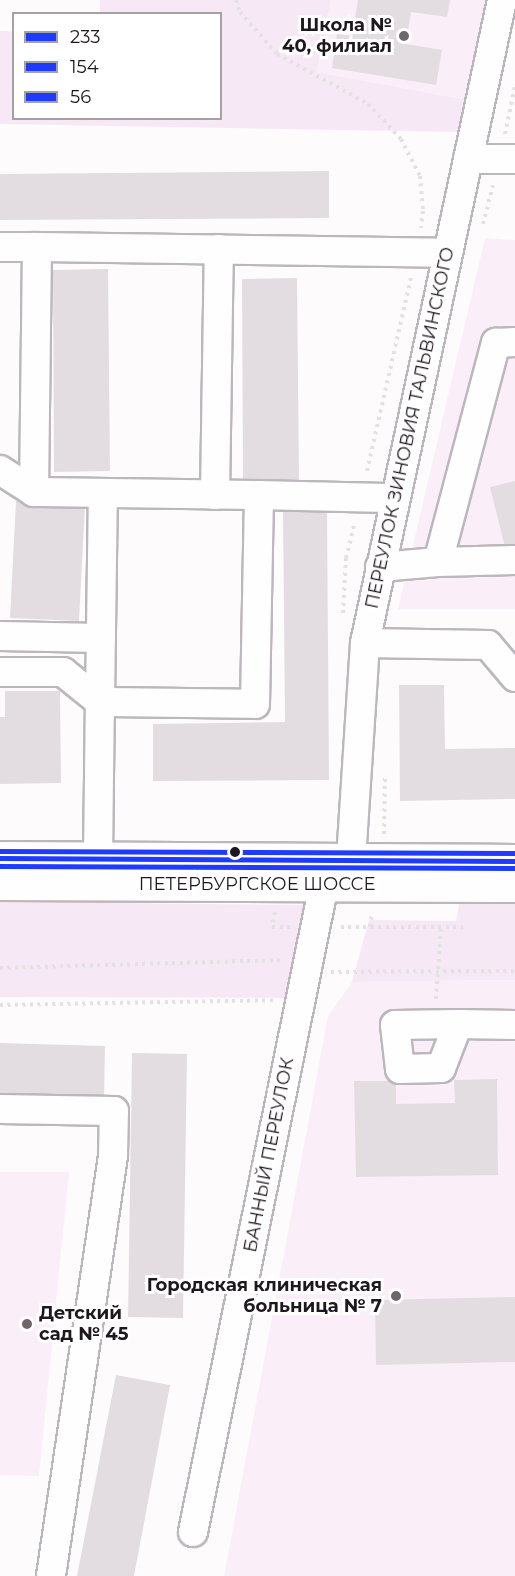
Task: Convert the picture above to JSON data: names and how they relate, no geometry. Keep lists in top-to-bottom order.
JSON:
{
  "streets": {
    "main road": ["ПЕТЕРБУРГСКОЕ ШОССЕ"],
    "street": ["ПЕРЕУЛОК ЗИНОВИЯ ТАЛЬВИНСКОГО", "БАННЫЙ ПЕРЕУЛОК"]
  },
  "crossings": [
    ["ПЕРЕУЛОК ЗИНОВИЯ ТАЛЬВИНСКОГО", "ПЕТЕРБУРГСКОЕ ШОССЕ"],
    ["ПЕТЕРБУРГСКОЕ ШОССЕ", "БАННЫЙ ПЕРЕУЛОК"]
  ],
  "places": ["Школа № 40, филиал", "Городская клиническая больница № 7", "Детский сад № 45"],
  "lines": ["transit line 56", "transit line 233", "transit line 154"],
  "legend": ["233", "154", "56"]
}
